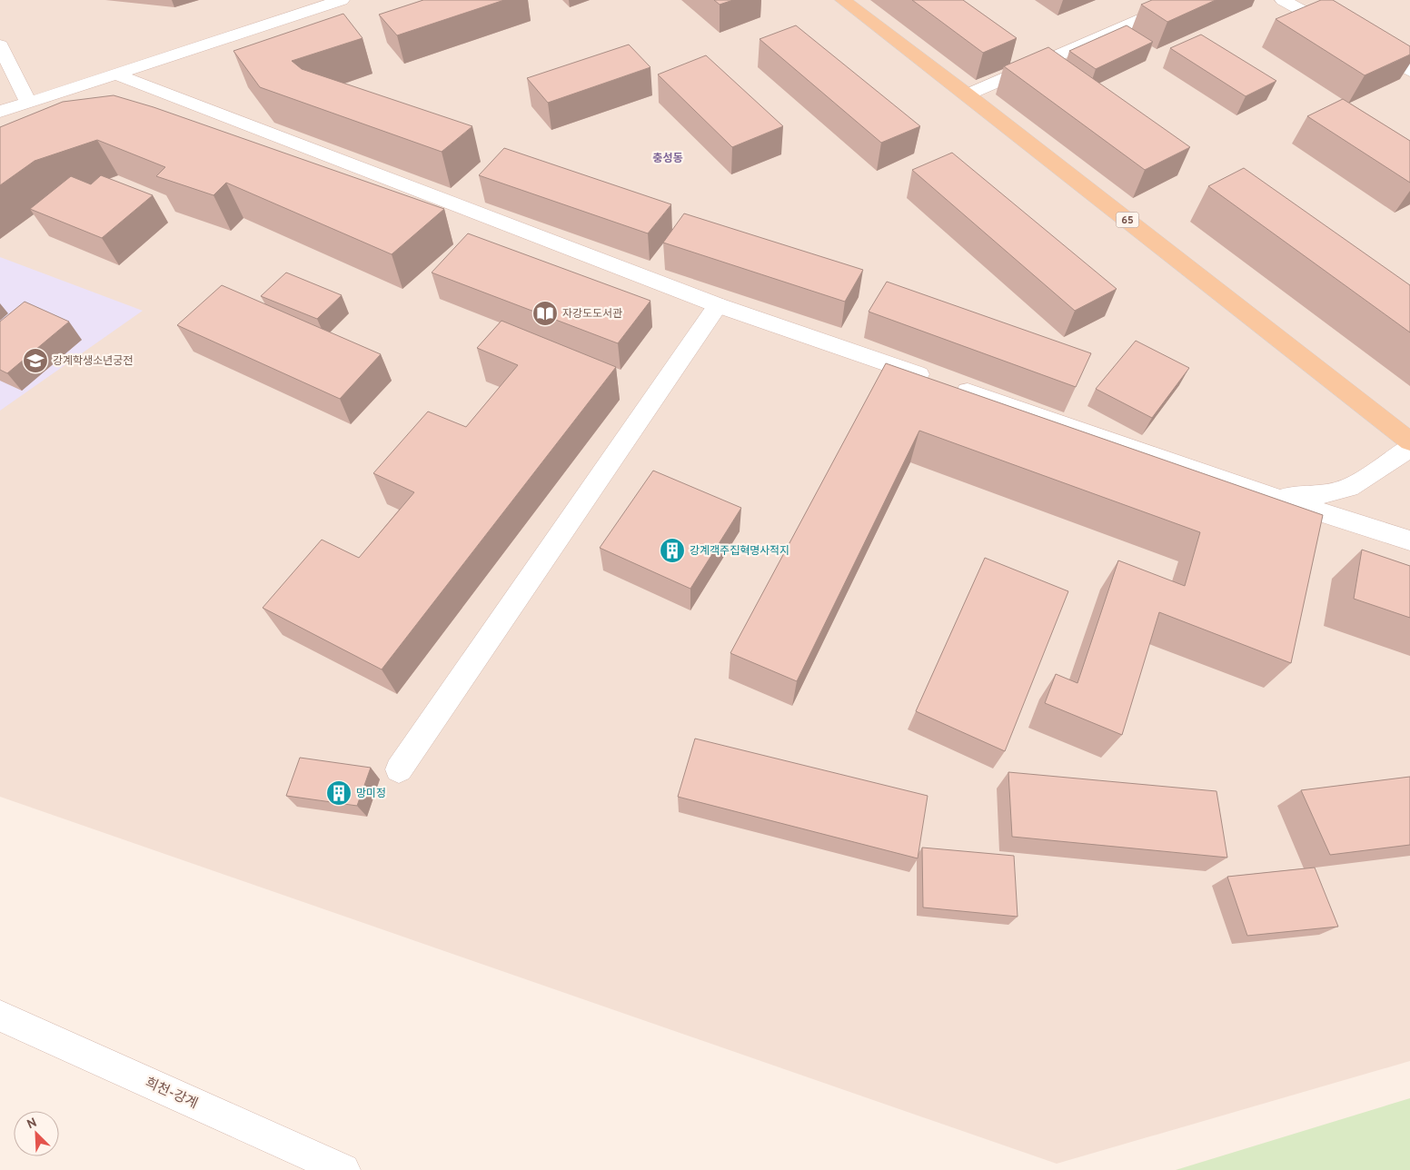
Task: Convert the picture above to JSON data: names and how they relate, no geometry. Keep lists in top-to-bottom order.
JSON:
{
  "streets": {
    "main road": ["65"],
    "street": ["희천-강계"]
  },
  "districts": ["충성동"],
  "places": {
    "library": ["자강도도서관"],
    "school or university": ["강계학생소년궁전"],
    "building": ["강계객주집혁명사적지", "망미정"]
  },
  "north": "top left"
}
